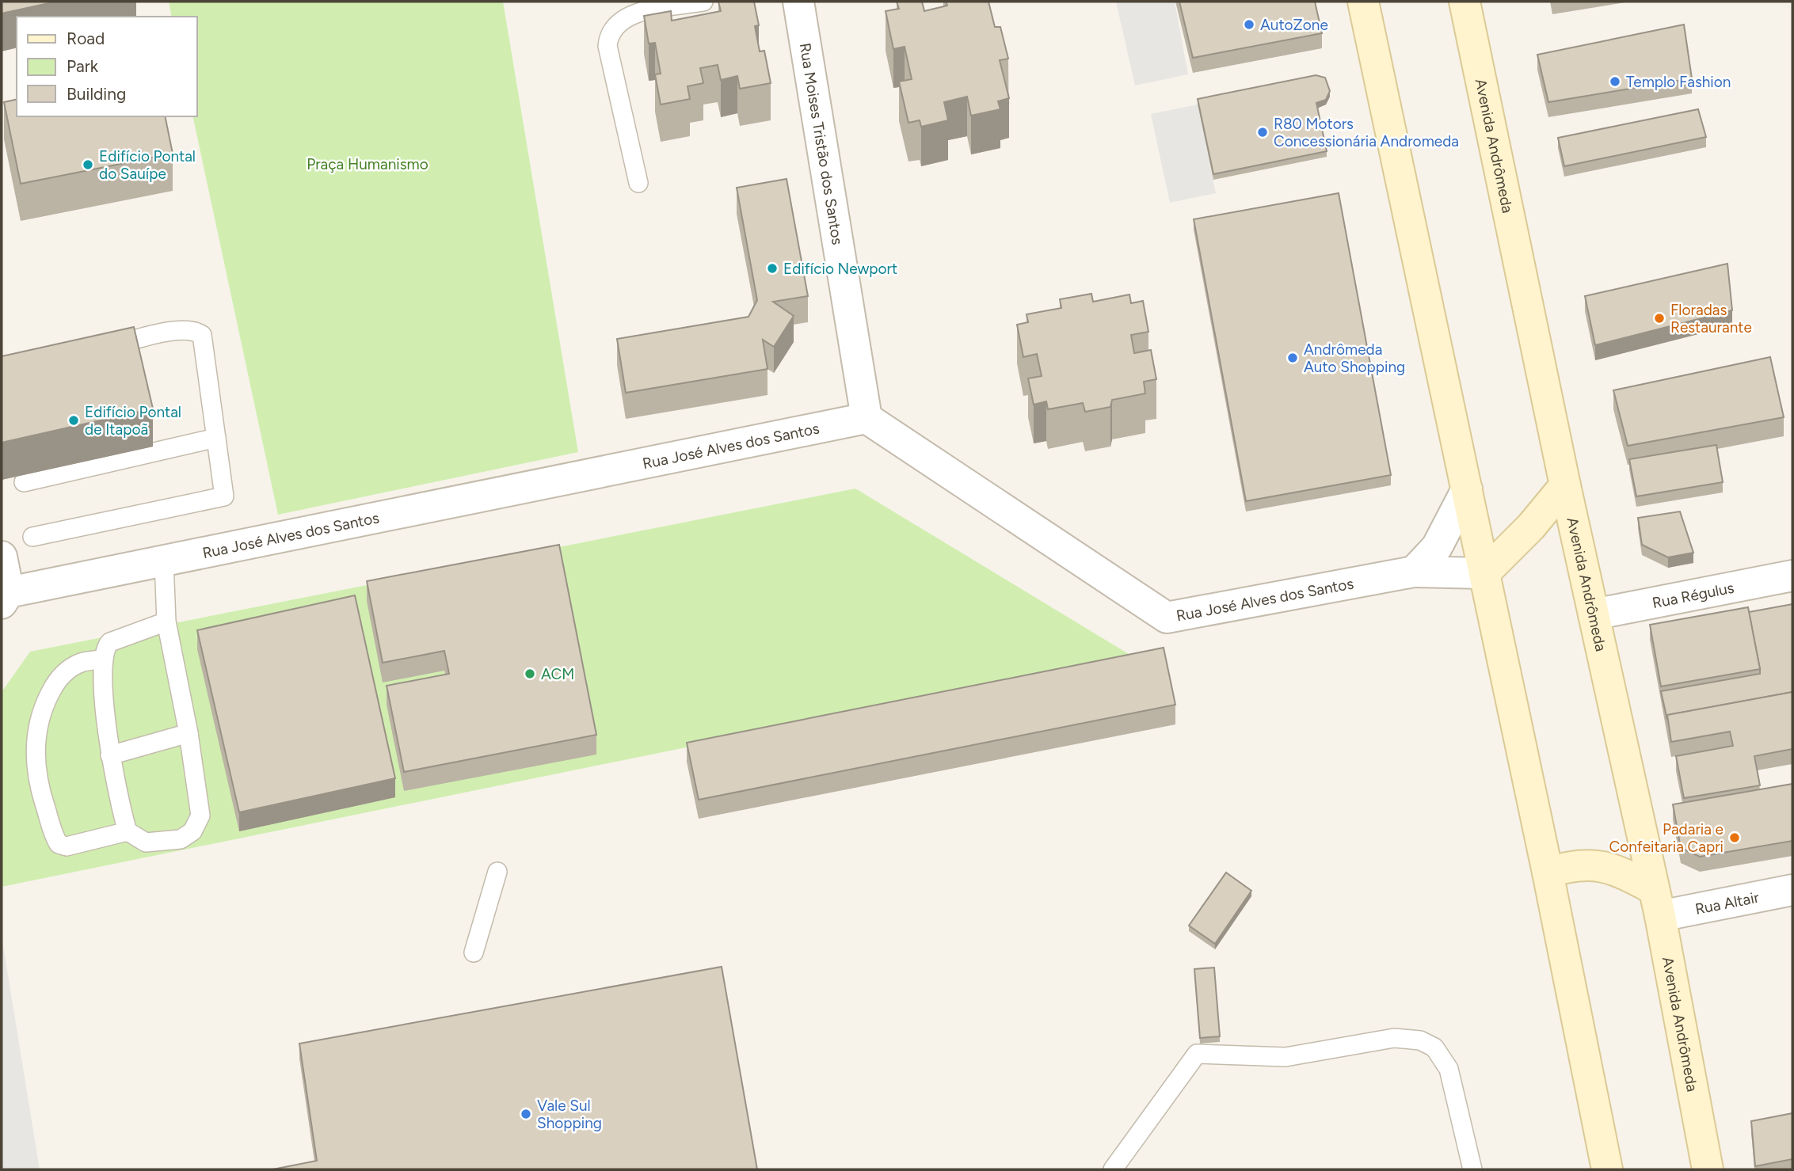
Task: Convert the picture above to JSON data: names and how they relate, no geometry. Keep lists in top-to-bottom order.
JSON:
{
  "streets": {
    "main road": ["Avenida Andrômeda"],
    "street": [
      "Rua Moises Tristão dos Santos",
      "Rua José Alves dos Santos",
      "Rua Régulus",
      "Rua Altair"
    ]
  },
  "crossings": [
    ["Rua Moises Tristão dos Santos", "Rua José Alves dos Santos"],
    ["Avenida Andrômeda", "Rua Régulus"],
    ["Avenida Andrômeda", "Rua Altair"]
  ],
  "parks": ["Praça Humanismo"],
  "places": [
    "AutoZone",
    "Templo Fashion",
    "R80 Motors Concessionária Andromeda",
    "Edifício Pontal do Sauípe",
    "Edifício Newport",
    "Floradas Restaurante",
    "Andrômeda Auto Shopping",
    "Edifício Pontal de Itapoã",
    "ACM",
    "Padaria e Confeitaria Capri",
    "Vale Sul Shopping"
  ],
  "legend": ["Road", "Park", "Building"]
}
